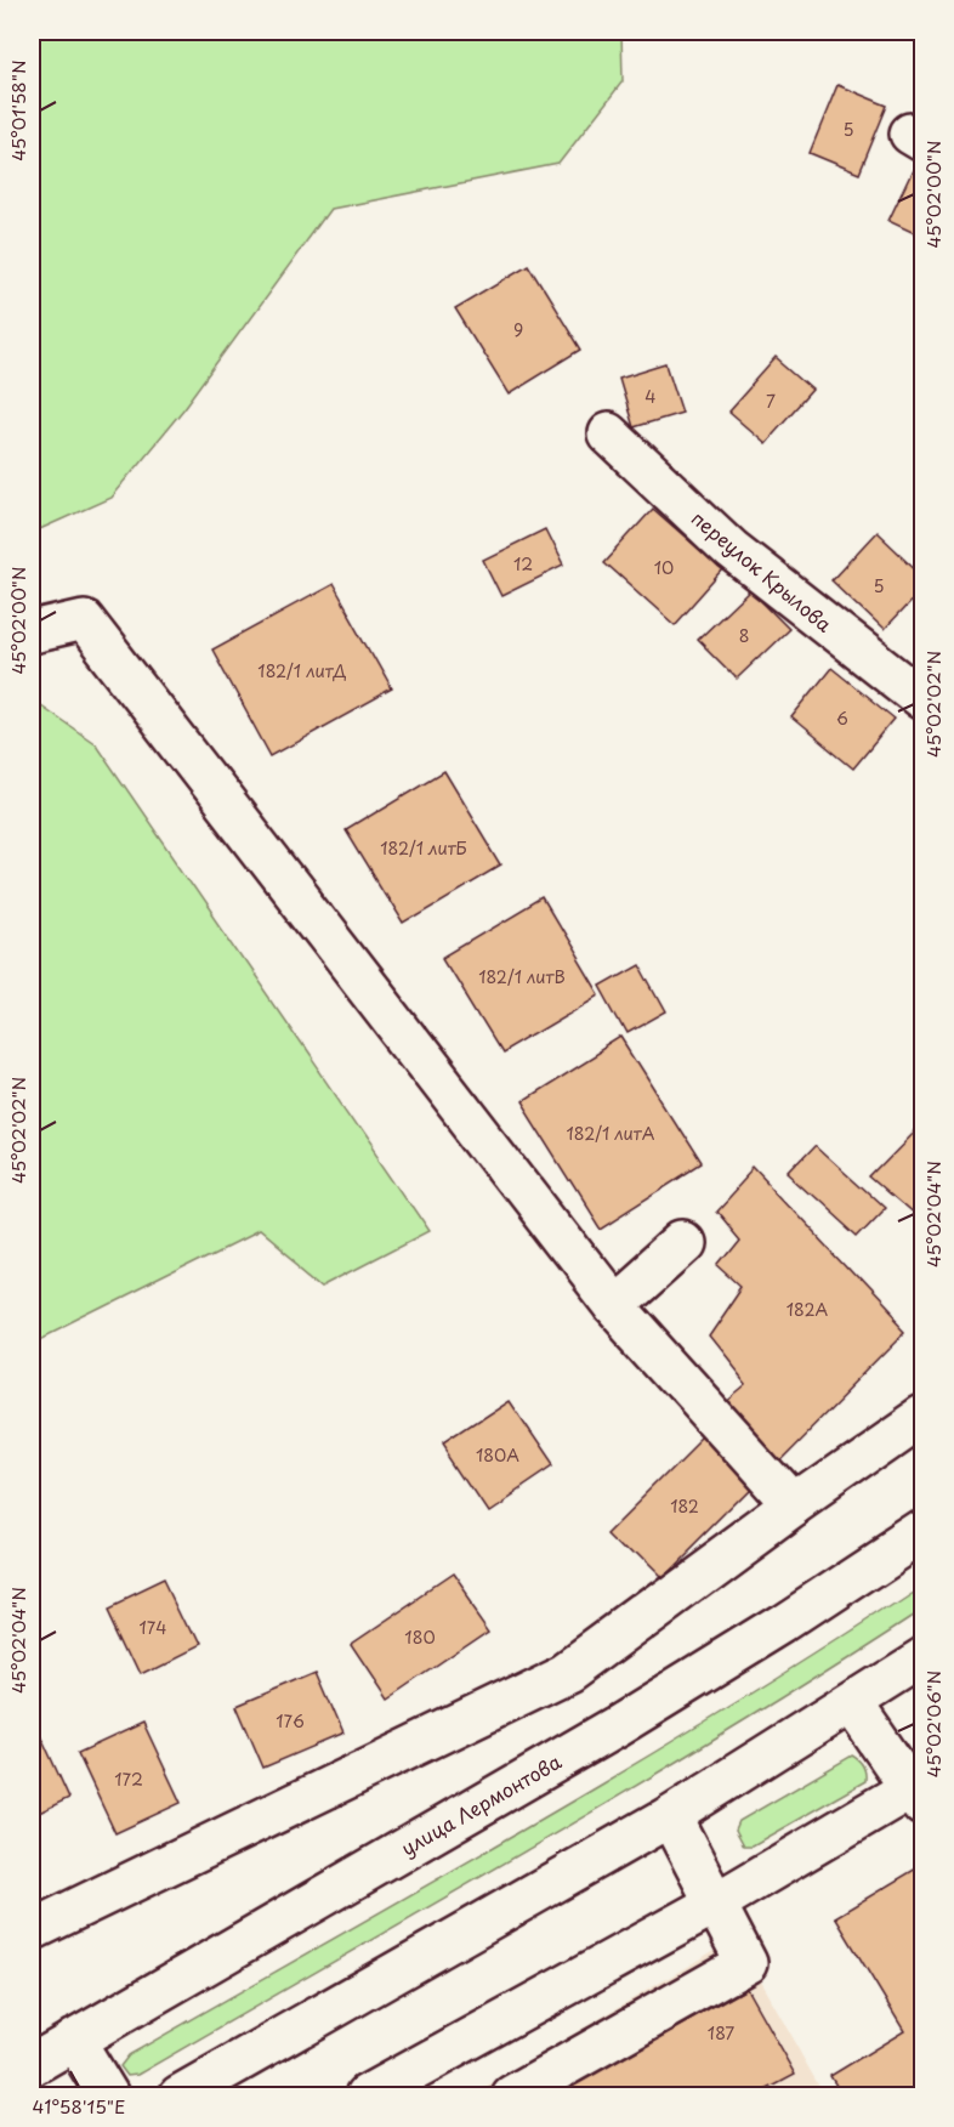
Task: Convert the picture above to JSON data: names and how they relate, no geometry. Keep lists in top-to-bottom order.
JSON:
{
  "streets": {
    "main road": ["переулок Крылова", "улица Лермонтова"]
  },
  "house_numbers": [
    "5",
    "9",
    "4",
    "7",
    "12",
    "10",
    "5",
    "8",
    "182/1 литД",
    "6",
    "182/1 литБ",
    "182/1 литВ",
    "182/1 литА",
    "182А",
    "180А",
    "182",
    "174",
    "180",
    "176",
    "172",
    "187"
  ],
  "coordinates": [
    "45°01'58\"N",
    "45°02'00\"N",
    "45°02'02\"N",
    "45°02'04\"N",
    "45°02'06\"N",
    "41°58'15\"E"
  ]
}
